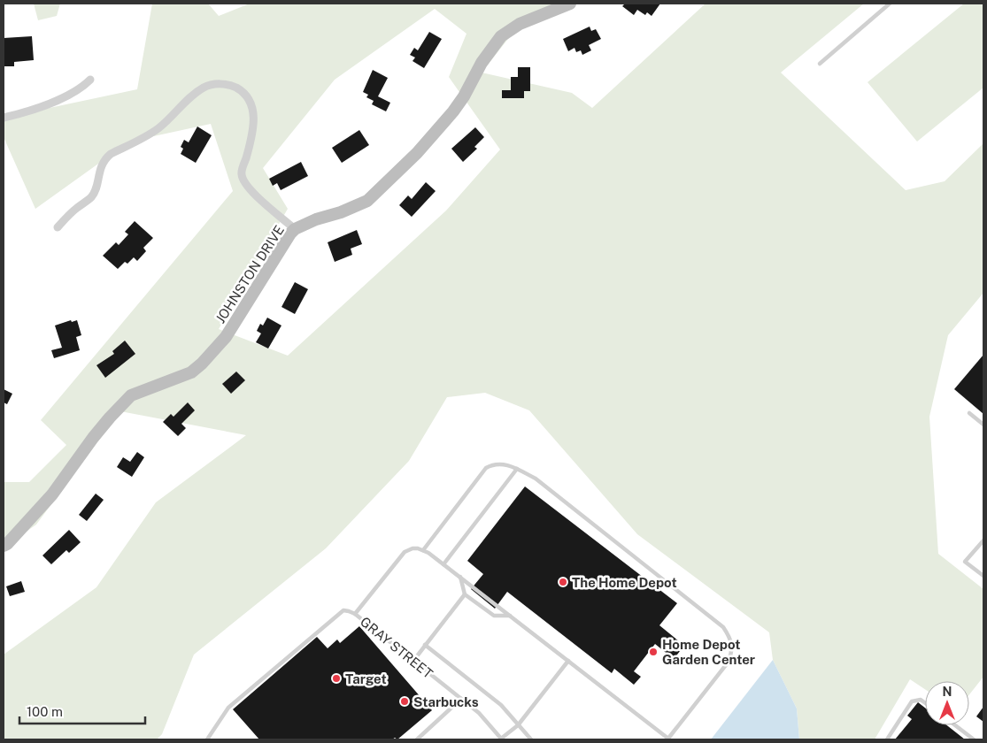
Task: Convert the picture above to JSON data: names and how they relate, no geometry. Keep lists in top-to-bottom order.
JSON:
{
  "streets": {
    "street": ["JOHNSTON DRIVE"],
    "lane": ["GRAY STREET"]
  },
  "places": [
    "The Home Depot",
    "Home Depot Garden Center",
    "Target",
    "Starbucks"
  ],
  "scale_bar": "100 m",
  "north": "top"
}
